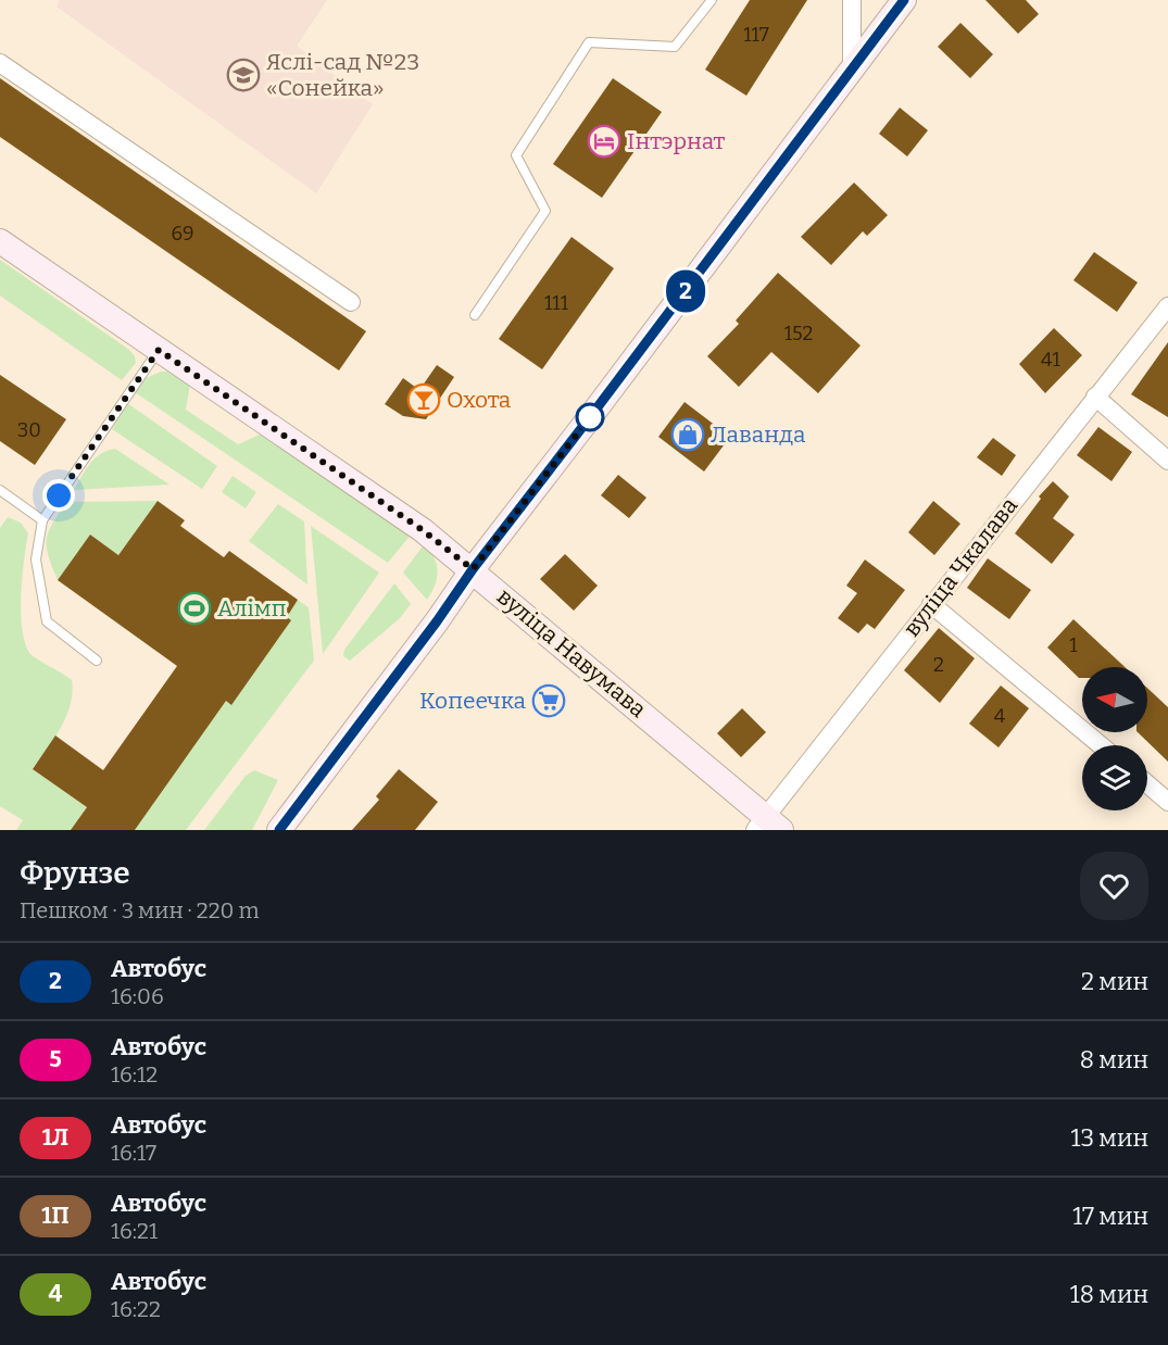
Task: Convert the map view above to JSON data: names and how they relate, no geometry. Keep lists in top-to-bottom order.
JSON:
{
  "streets": {
    "street": ["вуліца Чкалава", "вуліца Навумава"]
  },
  "crossings": [
    ["вуліца Чкалава", "вуліца Навумава"]
  ],
  "places": {
    "school or university": ["Яслі-сад №23 «Сонейка»"],
    "hotel": ["Інтэрнат"],
    "bar": ["Охота"],
    "shop": ["Лаванда"],
    "sports": ["Алімп"],
    "supermarket": ["Копеечка"]
  },
  "lines": ["bus line 2"],
  "house_numbers": [
    "117",
    "69",
    "111",
    "152",
    "41",
    "30",
    "1",
    "2",
    "4"
  ],
  "north": "left",
  "page": {
    "on_map": "2",
    "heading": ["Фрунзе", "Пешком · 3 мин · 220 m"],
    "list": [
      {
        "mark": "2",
        "name": "Автобус",
        "note": "16:06",
        "value": "2 мин"
      },
      {
        "mark": "5",
        "name": "Автобус",
        "note": "16:12",
        "value": "8 мин"
      },
      {
        "mark": "1Л",
        "name": "Автобус",
        "note": "16:17",
        "value": "13 мин"
      },
      {
        "mark": "1П",
        "name": "Автобус",
        "note": "16:21",
        "value": "17 мин"
      },
      {
        "mark": "4",
        "name": "Автобус",
        "note": "16:22",
        "value": "18 мин"
      }
    ]
  }
}
